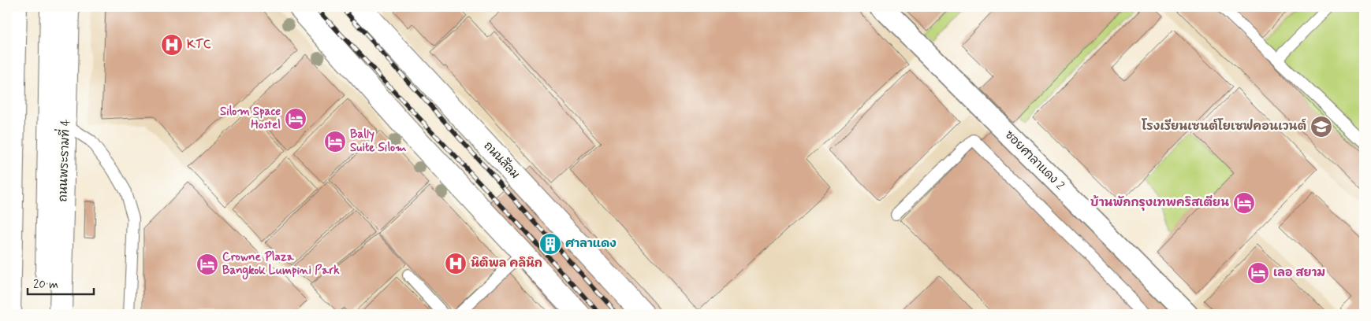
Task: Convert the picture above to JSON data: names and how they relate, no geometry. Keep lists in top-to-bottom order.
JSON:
{
  "streets": {
    "main road": ["ถนนพระรามที่ 4", "ถนนสีลม"],
    "street": ["ซอยศาลาแดง 2"]
  },
  "places": {
    "hospital": ["KTC", "นิติพล คลินิก"],
    "hotel": [
      "Silom Space Hostel",
      "Bally Suite Silom",
      "บ้านพักกรุงเทพคริสเตียน",
      "Crowne Plaza Bangkok Lumpini Park",
      "เลอ สยาม"
    ],
    "school or university": ["โรงเรียนเซนต์โยเซฟคอนเวนต์"],
    "building": ["ศาลาแดง"]
  },
  "scale_bar": "20 m"
}
